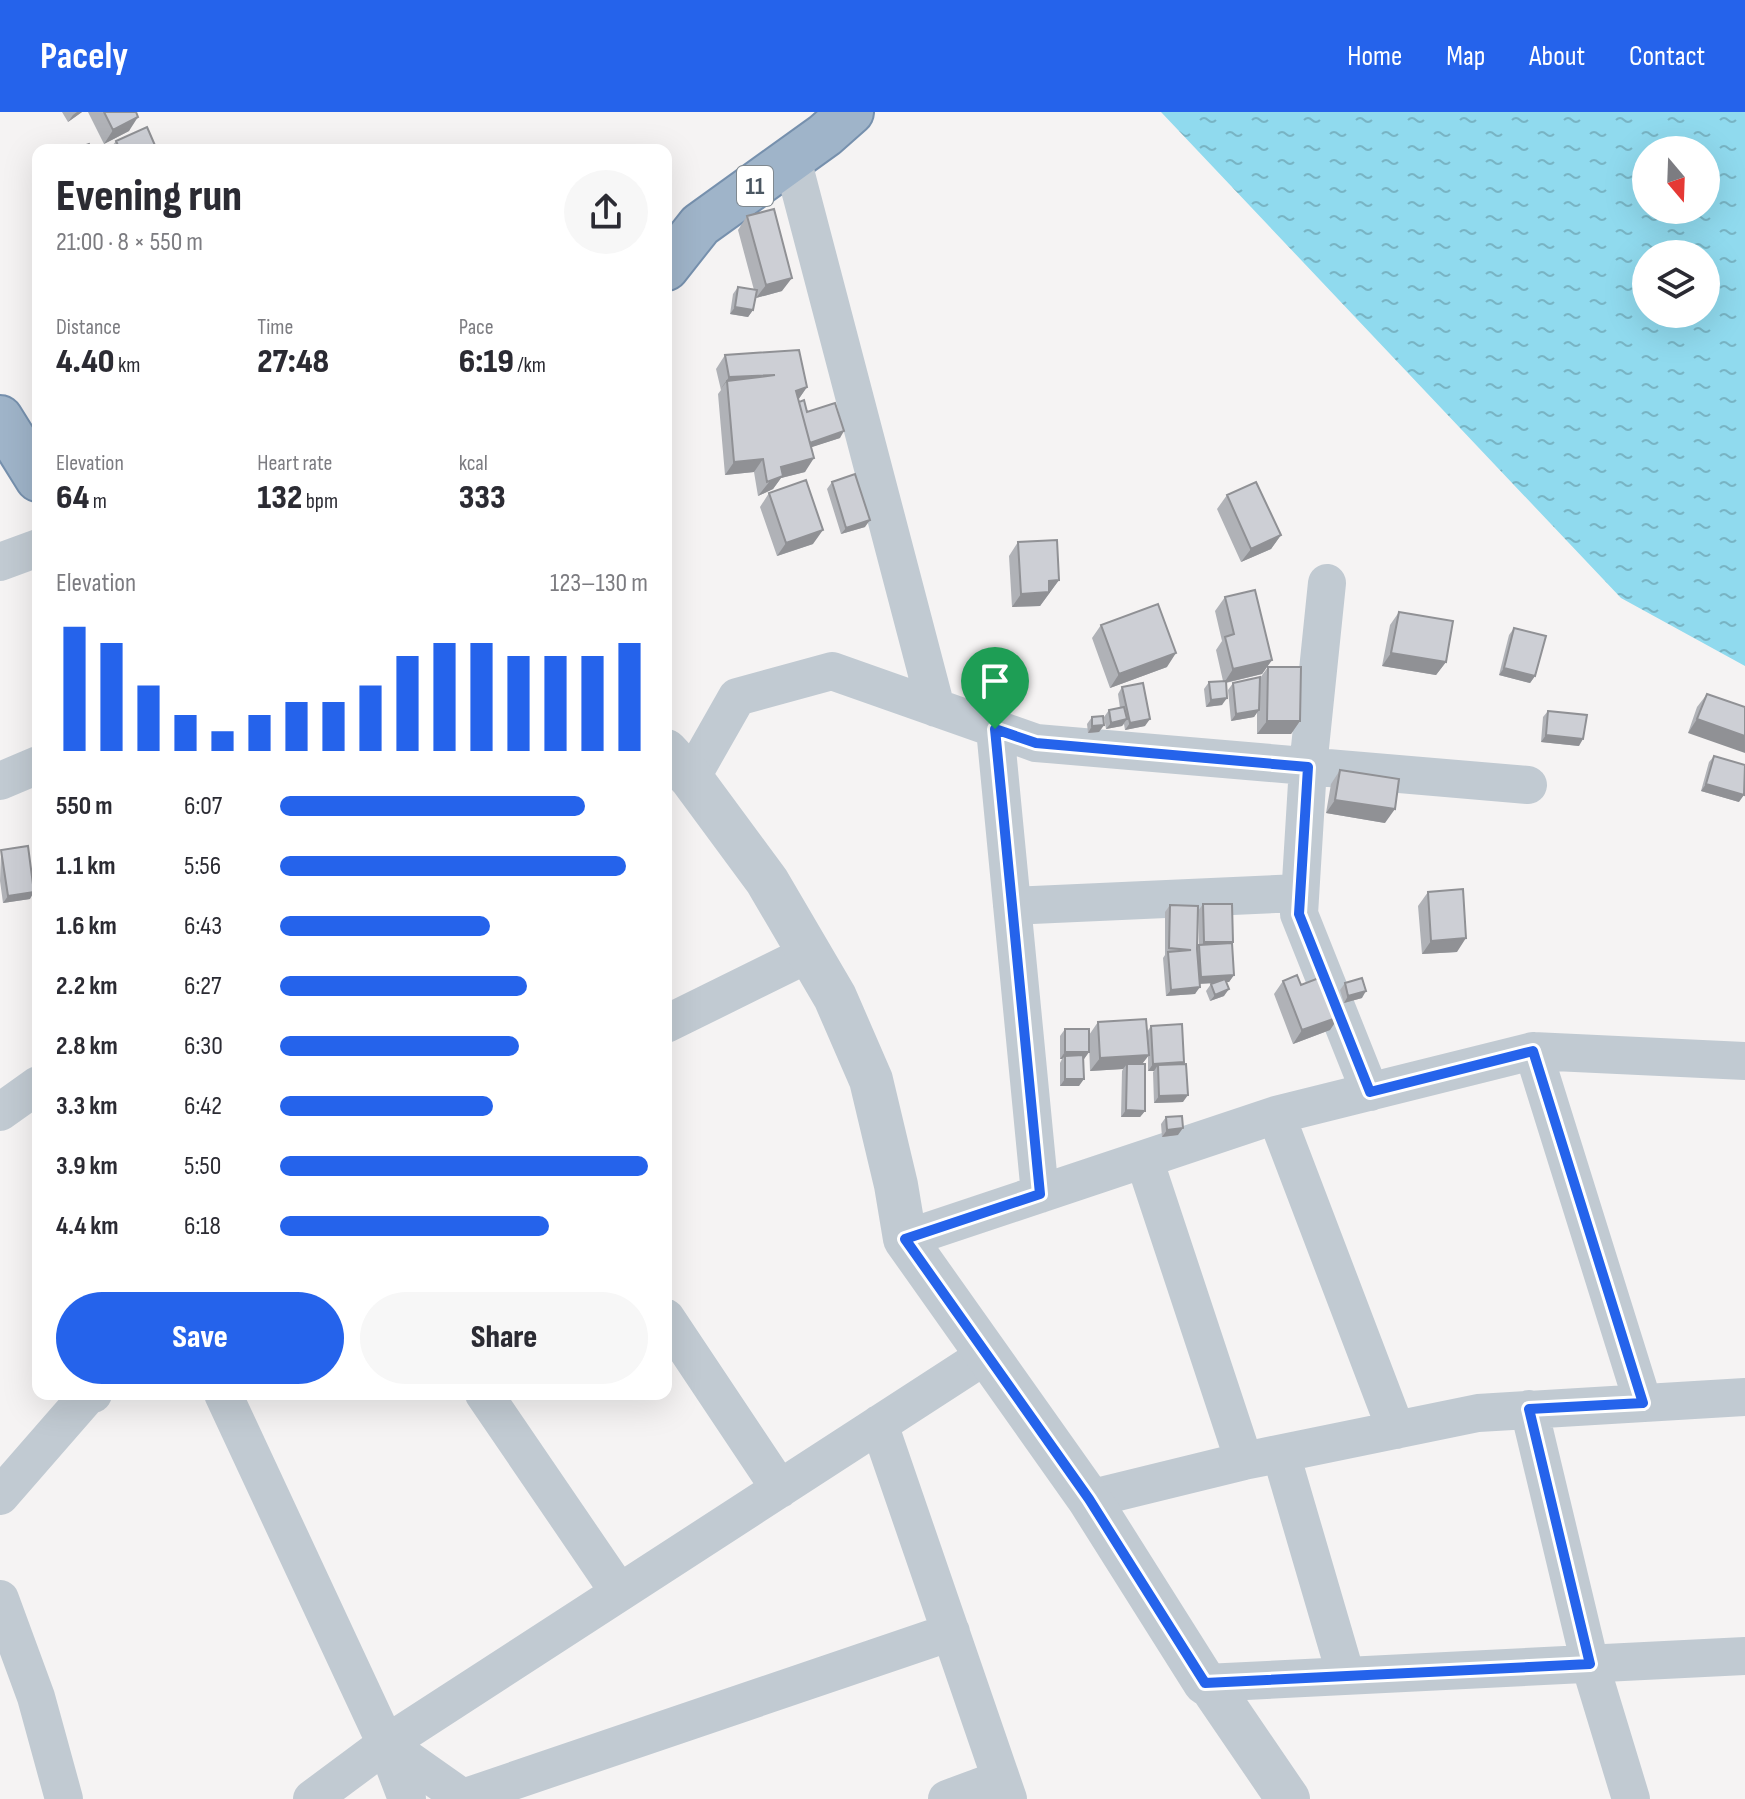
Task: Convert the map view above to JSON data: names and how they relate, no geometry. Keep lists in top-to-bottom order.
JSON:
{
  "streets": {
    "highway": ["11"]
  },
  "north": "bottom",
  "page": {
    "header": "Pacely",
    "nav": [
      "Home",
      "Map",
      "About",
      "Contact"
    ],
    "heading": ["Evening run", "21:00 · 8 × 550 m"],
    "stats": [
      ["Distance", "4.40 km"],
      ["Time", "27:48"],
      ["Pace", "6:19 /km"],
      ["Elevation", "64 m"],
      ["Heart rate", "132 bpm"],
      ["kcal", "333"]
    ],
    "chart": ["Elevation", "123–130 m"],
    "list": [
      {
        "name": "550 m",
        "note": "6:07"
      },
      {
        "name": "1.1 km",
        "note": "5:56"
      },
      {
        "name": "1.6 km",
        "note": "6:43"
      },
      {
        "name": "2.2 km",
        "note": "6:27"
      },
      {
        "name": "2.8 km",
        "note": "6:30"
      },
      {
        "name": "3.3 km",
        "note": "6:42"
      },
      {
        "name": "3.9 km",
        "note": "5:50"
      },
      {
        "name": "4.4 km",
        "note": "6:18"
      }
    ],
    "buttons": ["Save", "Share"]
  }
}
